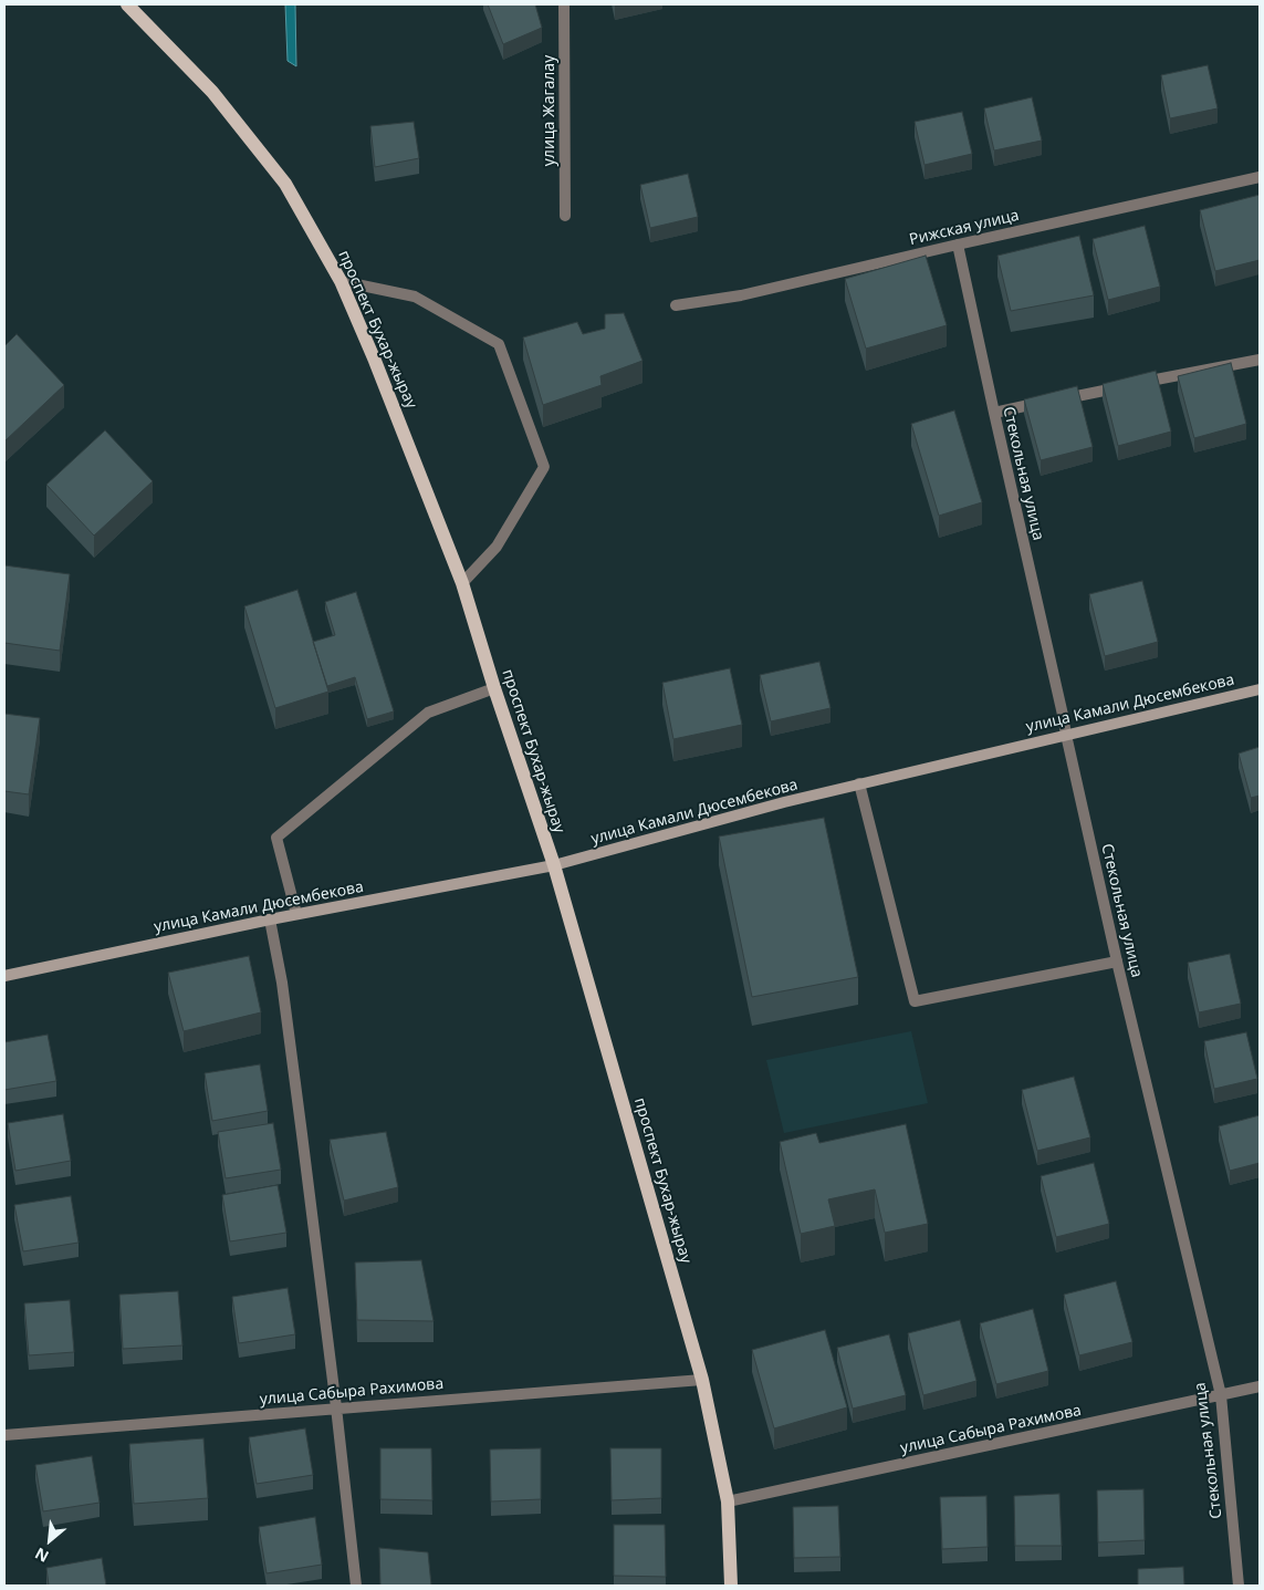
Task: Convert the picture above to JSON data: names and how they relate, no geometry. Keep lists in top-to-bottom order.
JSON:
{
  "streets": {
    "main road": ["проспект Бухар-жырау", "улица Камали Дюсембекова"],
    "street": [
      "улица Жагалау",
      "Рижская улица",
      "Стекольная улица",
      "улица Сабыра Рахимова"
    ]
  },
  "crossings": [
    ["Рижская улица", "Стекольная улица"],
    ["проспект Бухар-жырау", "улица Камали Дюсембекова"],
    ["проспект Бухар-жырау", "улица Сабыра Рахимова"],
    ["Стекольная улица", "улица Камали Дюсембекова"],
    ["Стекольная улица", "улица Сабыра Рахимова"]
  ],
  "north": "bottom left"
}
